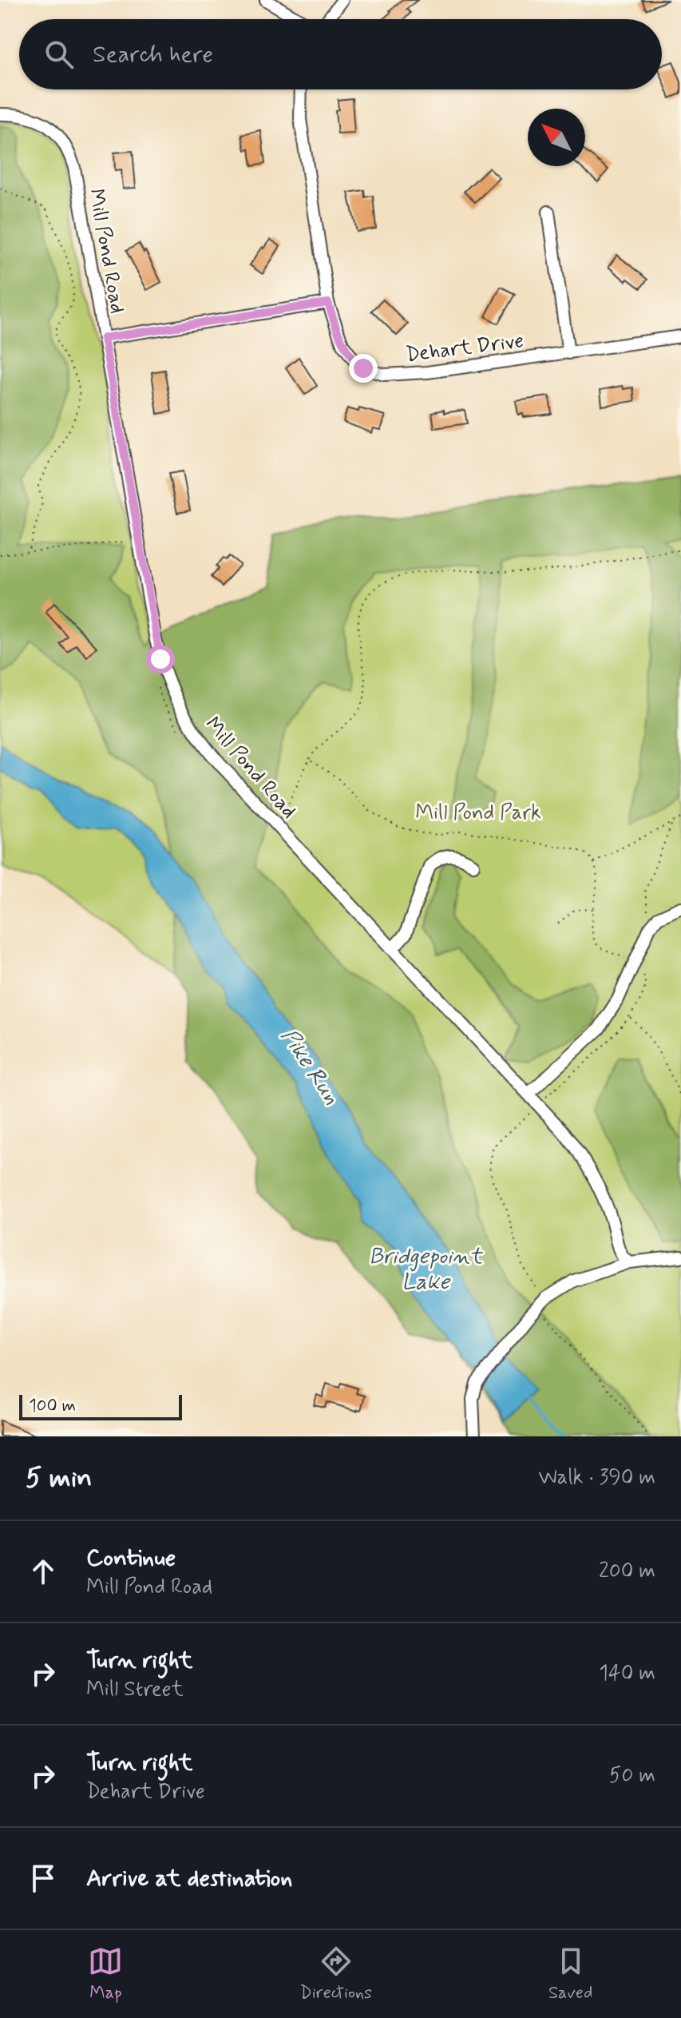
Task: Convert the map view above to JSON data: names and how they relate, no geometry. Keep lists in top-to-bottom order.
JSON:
{
  "streets": {
    "street": ["Mill Pond Road", "Dehart Drive"]
  },
  "water": ["Pike Run", "Bridgepoint Lake"],
  "parks": ["Mill Pond Park"],
  "scale_bar": "100 m",
  "north": "top left",
  "page": {
    "search": "Search here",
    "scale": "100 m",
    "heading": ["5 min", "Walk · 390 m"],
    "list": [
      ["Continue", "Mill Pond Road", "200 m"],
      ["Turn right", "Mill Street", "140 m"],
      ["Turn right", "Dehart Drive", "50 m"],
      "Arrive at destination"
    ],
    "nav": ["Map", "Directions", "Saved"]
  }
}
